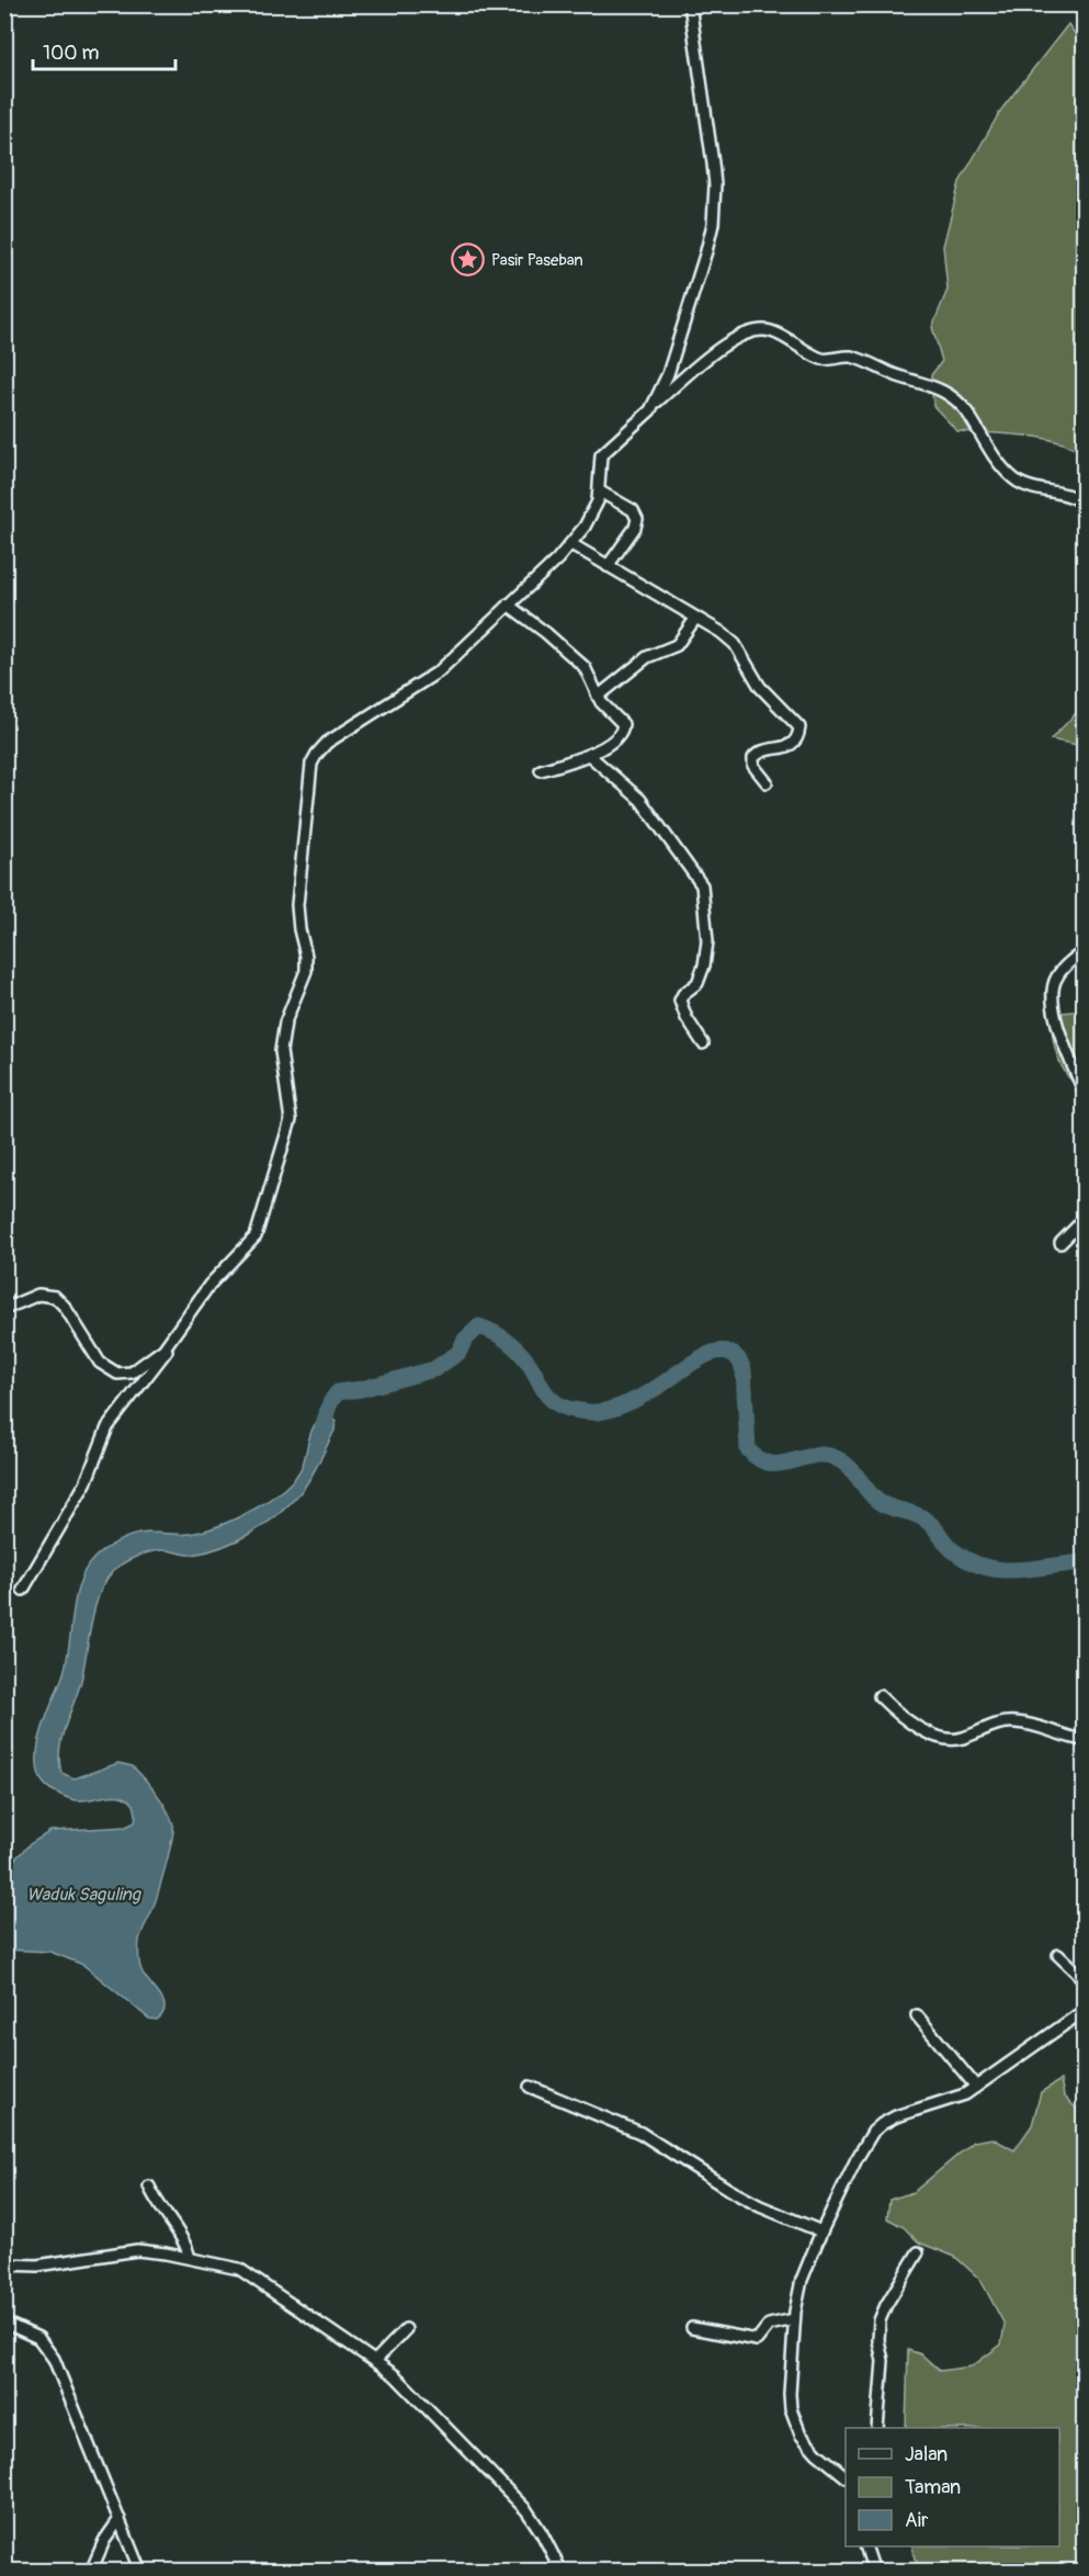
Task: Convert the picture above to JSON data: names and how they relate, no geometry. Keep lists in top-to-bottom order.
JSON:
{
  "water": ["Waduk Saguling"],
  "places": {
    "place": ["Pasir Paseban"]
  },
  "legend": ["Jalan", "Taman", "Air"],
  "scale_bar": "100 m"
}
